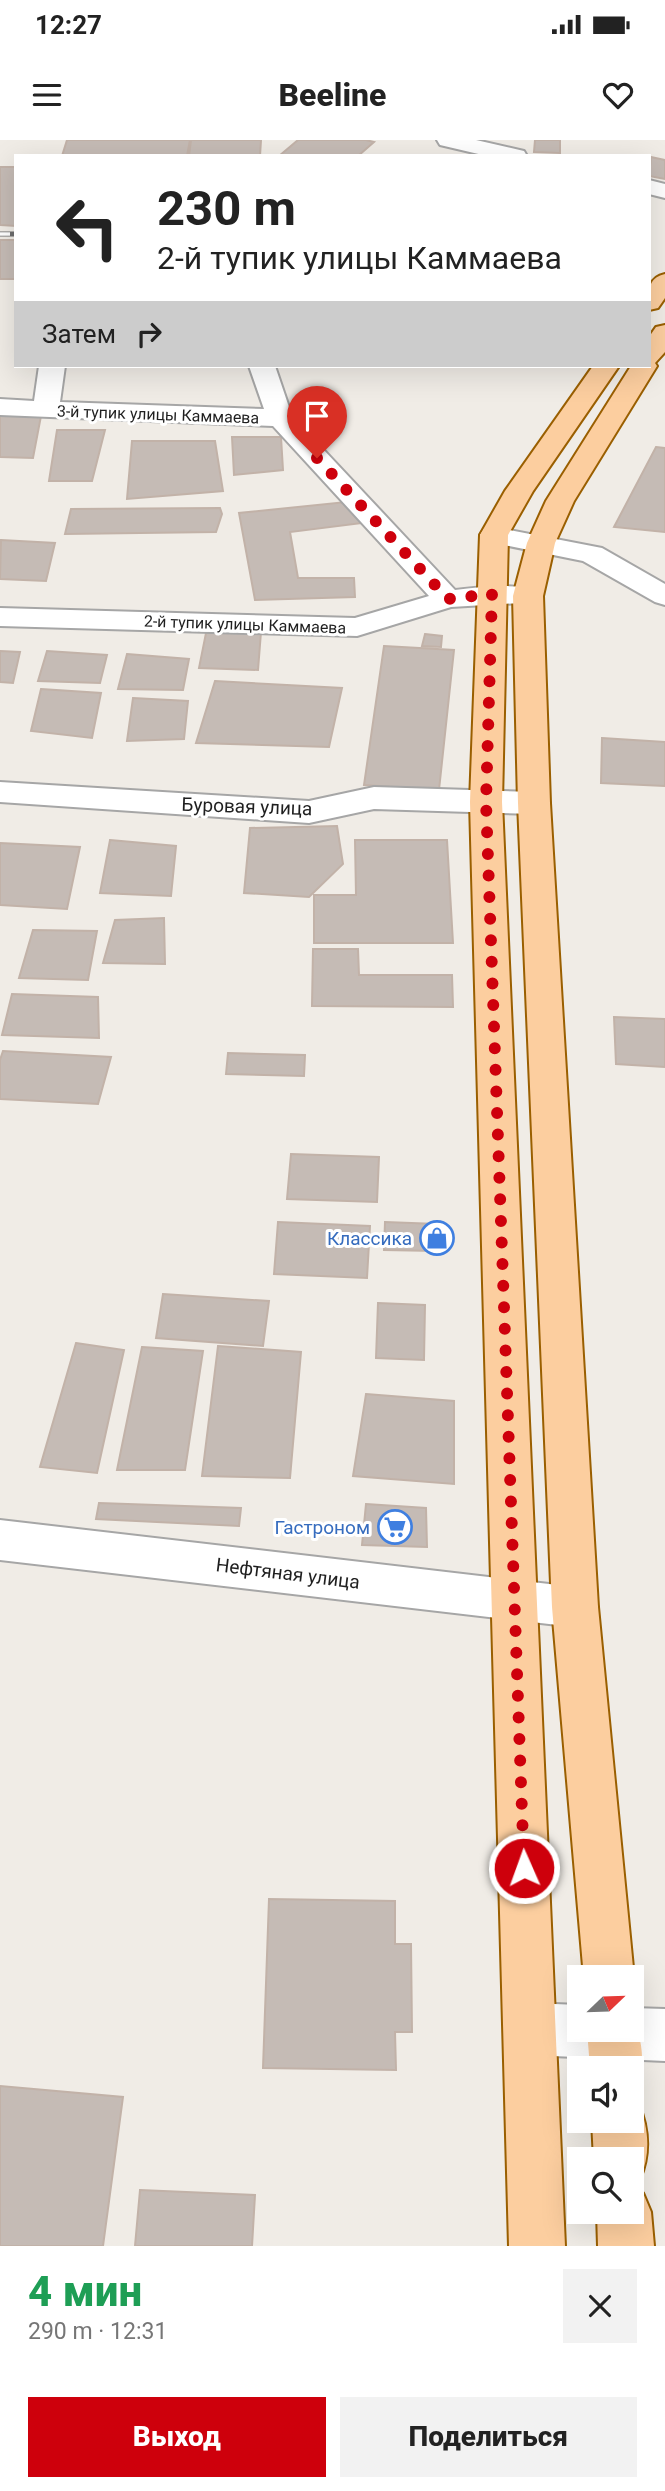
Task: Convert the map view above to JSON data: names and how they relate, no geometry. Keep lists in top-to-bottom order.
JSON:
{
  "streets": {
    "street": [
      "3-й тупик улицы Каммаева",
      "2-й тупик улицы Каммаева",
      "Буровая улица",
      "Нефтяная улица"
    ]
  },
  "crossings": [
    ["3-й тупик улицы Каммаева", "2-й тупик улицы Каммаева"]
  ],
  "places": {
    "shop": ["Классика"],
    "supermarket": ["Гастроном"]
  },
  "north": "top right",
  "page": {
    "status": "12:27",
    "header": "Beeline",
    "turn": ["230 m", "2-й тупик улицы Каммаева"],
    "then": "Затем",
    "heading": ["4 мин", "290 m · 12:31"],
    "buttons": ["Выход", "Поделиться"]
  }
}
